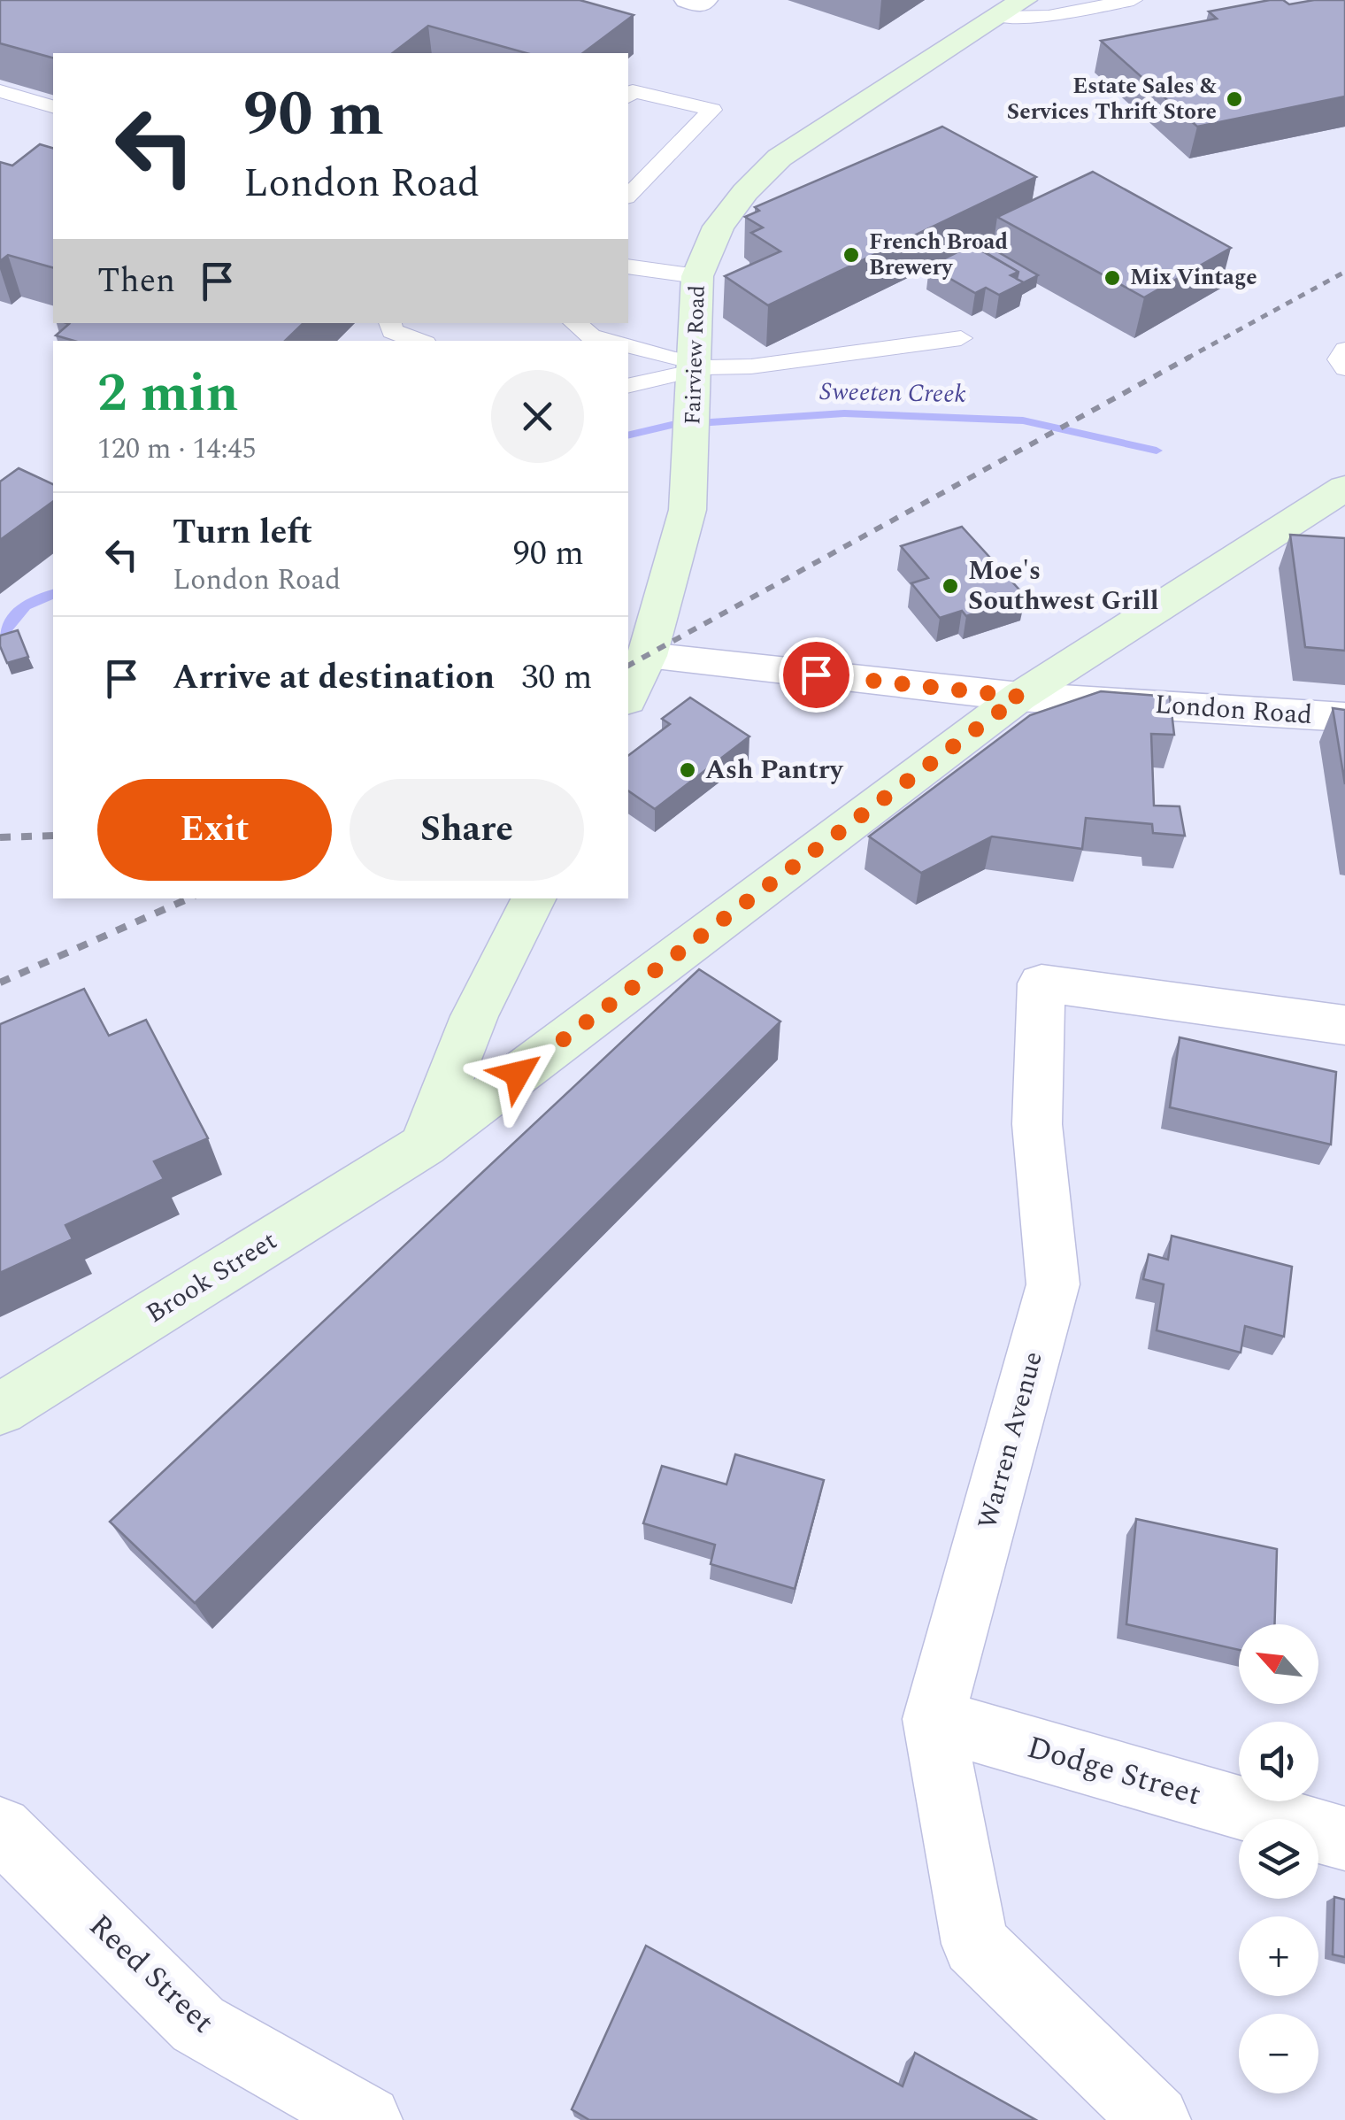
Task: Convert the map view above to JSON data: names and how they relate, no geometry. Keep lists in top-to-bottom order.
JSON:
{
  "streets": {
    "main road": ["Fairview Road", "Brook Street"],
    "street": [
      "London Road",
      "Warren Avenue",
      "Dodge Street",
      "Reed Street"
    ]
  },
  "crossings": [
    ["Fairview Road", "London Road"],
    ["London Road", "Brook Street"],
    ["Warren Avenue", "Dodge Street"]
  ],
  "water": ["Sweeten Creek"],
  "places": [
    "Estate Sales & Services Thrift Store",
    "French Broad Brewery",
    "Mix Vintage",
    "Moe's Southwest Grill",
    "Ash Pantry"
  ],
  "north": "top left",
  "page": {
    "turn": ["90 m", "London Road"],
    "then": "Then",
    "heading": ["2 min", "120 m · 14:45"],
    "list": [
      {
        "name": "Turn left",
        "note": "London Road",
        "value": "90 m"
      },
      {
        "name": "Arrive at destination",
        "value": "30 m"
      }
    ],
    "buttons": ["Exit", "Share"],
    "map_buttons": ["+", "−"]
  }
}
